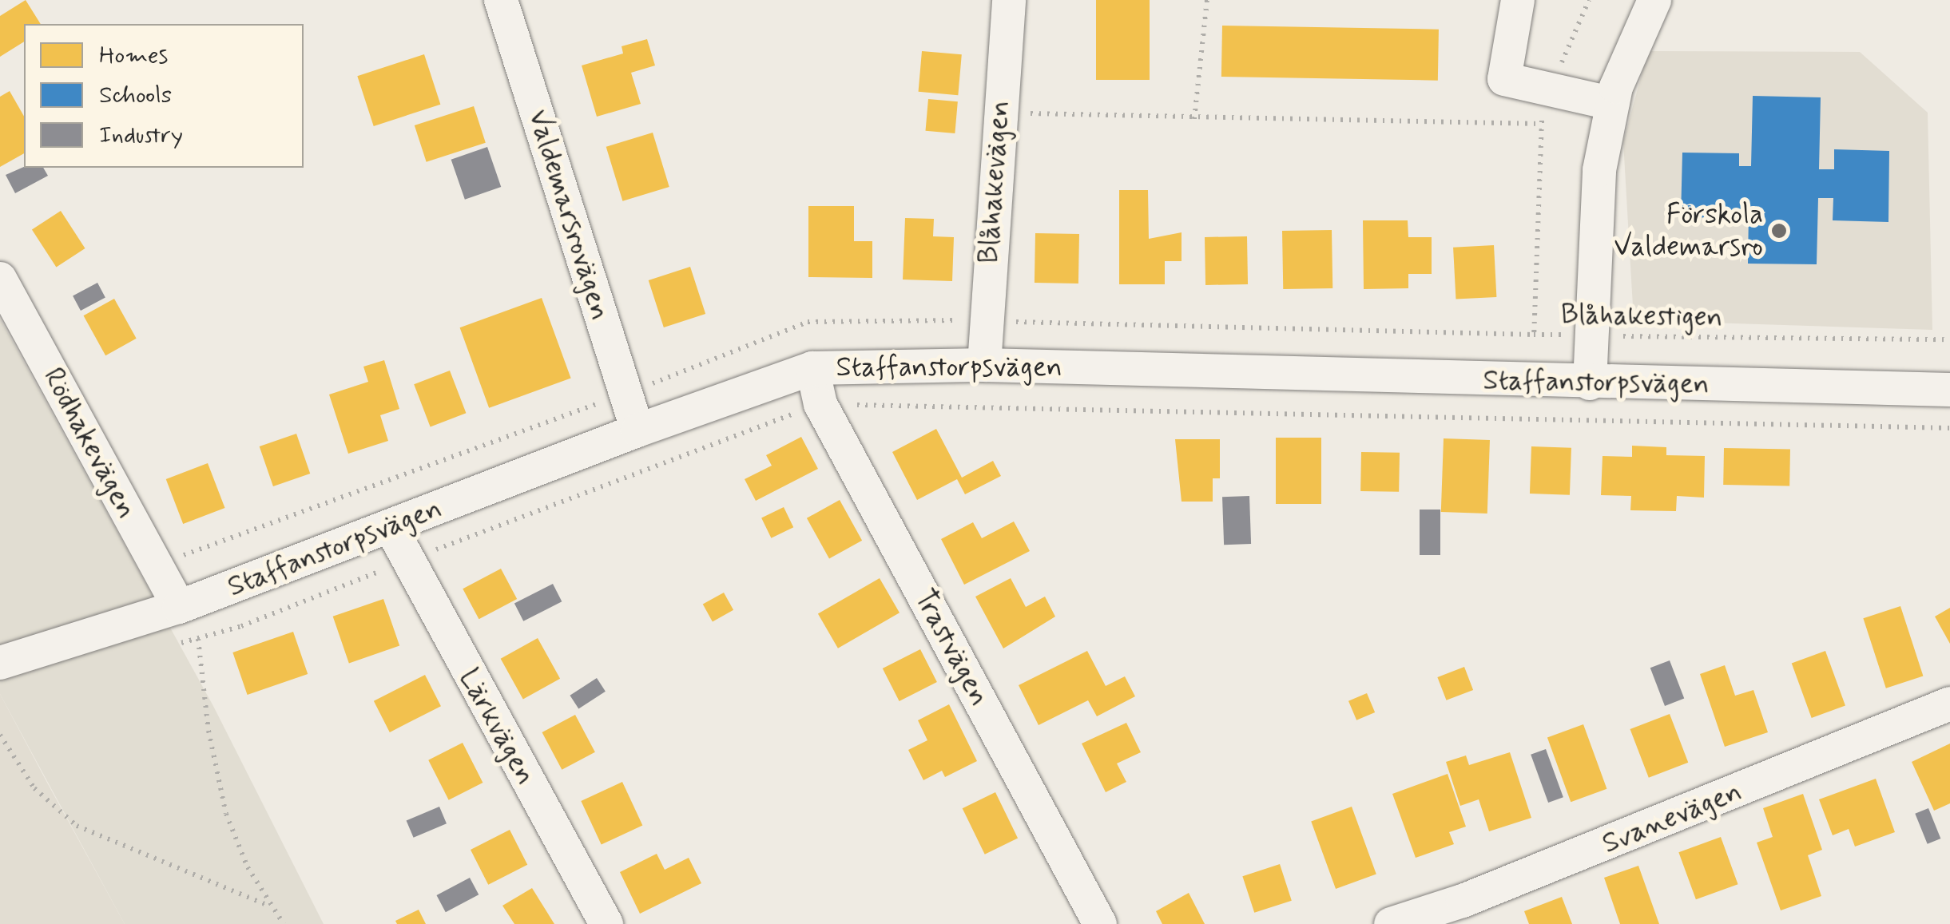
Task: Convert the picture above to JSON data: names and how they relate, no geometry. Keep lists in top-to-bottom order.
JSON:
{
  "streets": {
    "street": [
      "Blåhakevägen",
      "Valdemarsrovägen",
      "Staffanstorpsvägen",
      "Rödhakevägen",
      "Trastvägen",
      "Lärkvägen",
      "Svanevägen"
    ],
    "path": ["Blåhakestigen"]
  },
  "crossings": [
    ["Blåhakevägen", "Staffanstorpsvägen"],
    ["Valdemarsrovägen", "Staffanstorpsvägen"],
    ["Staffanstorpsvägen", "Rödhakevägen"],
    ["Staffanstorpsvägen", "Trastvägen"],
    ["Staffanstorpsvägen", "Lärkvägen"]
  ],
  "places": ["Förskola Valdemarsro"],
  "legend": ["Homes", "Schools", "Industry"]
}
